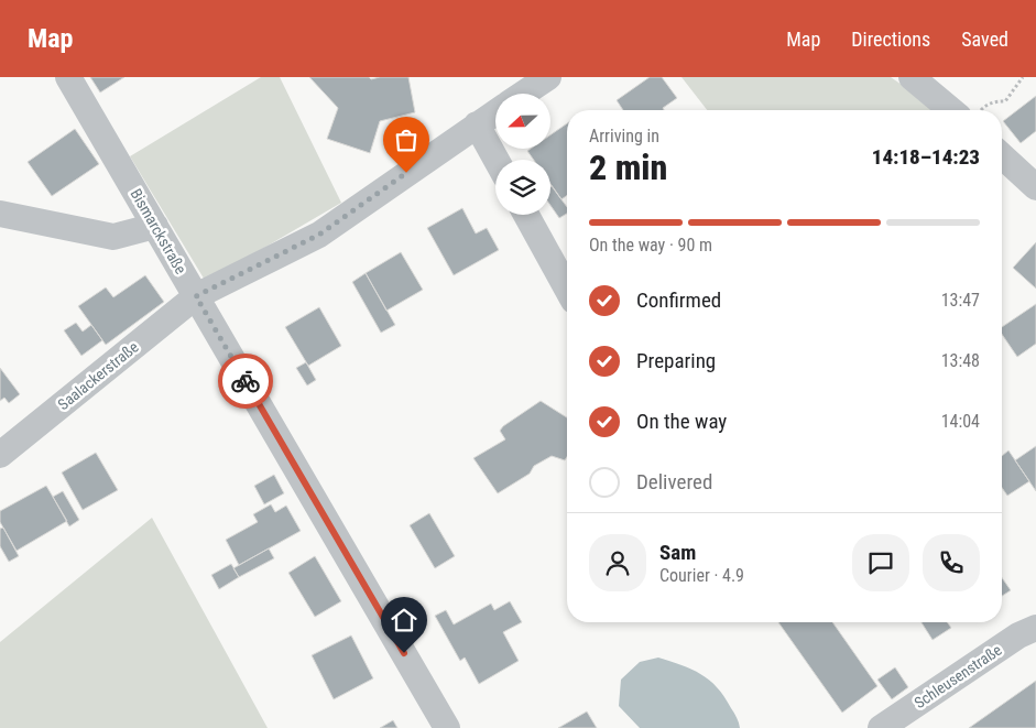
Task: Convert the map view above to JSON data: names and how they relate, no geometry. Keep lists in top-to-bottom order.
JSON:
{
  "streets": {
    "street": ["Bismarckstraße", "Saalackerstraße", "Schleusenstraße"]
  },
  "crossings": [
    ["Bismarckstraße", "Saalackerstraße"]
  ],
  "north": "left",
  "page": {
    "header": "Map",
    "nav": ["Map", "Directions", "Saved"],
    "heading": ["2 min", "Arriving in", "14:18–14:23"],
    "panel": ["Sam", "Courier · 4.9"],
    "bar": "On the way · 90 m",
    "list": [
      ["Confirmed", "13:47"],
      ["Preparing", "13:48"],
      ["On the way", "14:04"],
      "Delivered"
    ]
  }
}
